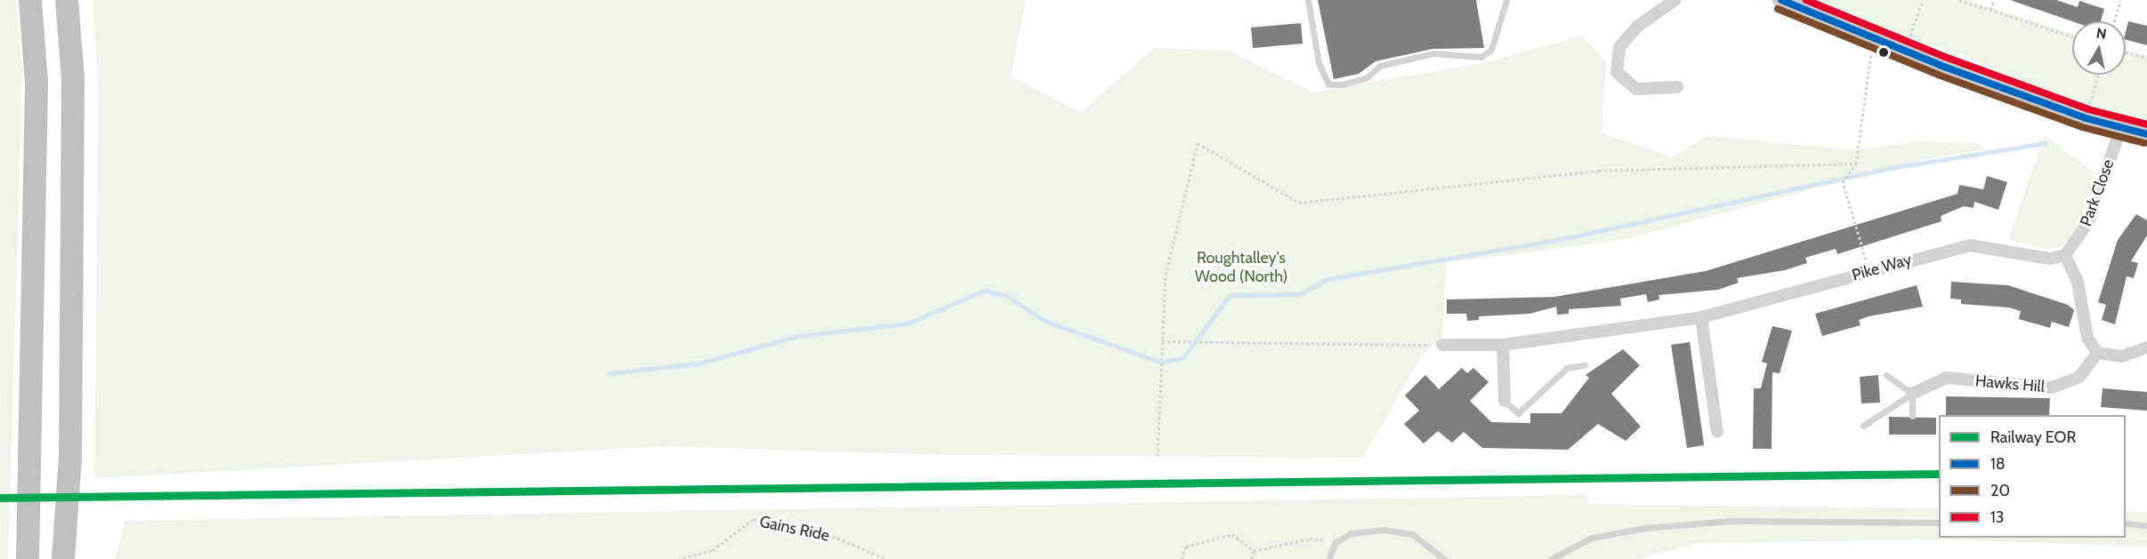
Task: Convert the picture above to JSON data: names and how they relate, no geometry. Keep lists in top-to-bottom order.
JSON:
{
  "streets": {
    "street": ["Park Close", "Pike Way", "Hawks Hill"],
    "path": ["Gains Ride"]
  },
  "crossings": [
    ["Park Close", "Pike Way"]
  ],
  "parks": ["Roughtalley's Wood (North)"],
  "lines": [
    "transit line 18",
    "transit line 13",
    "transit line 20",
    "rail line EOR"
  ],
  "legend": [
    "Railway EOR",
    "18",
    "20",
    "13"
  ],
  "north": "top"
}
